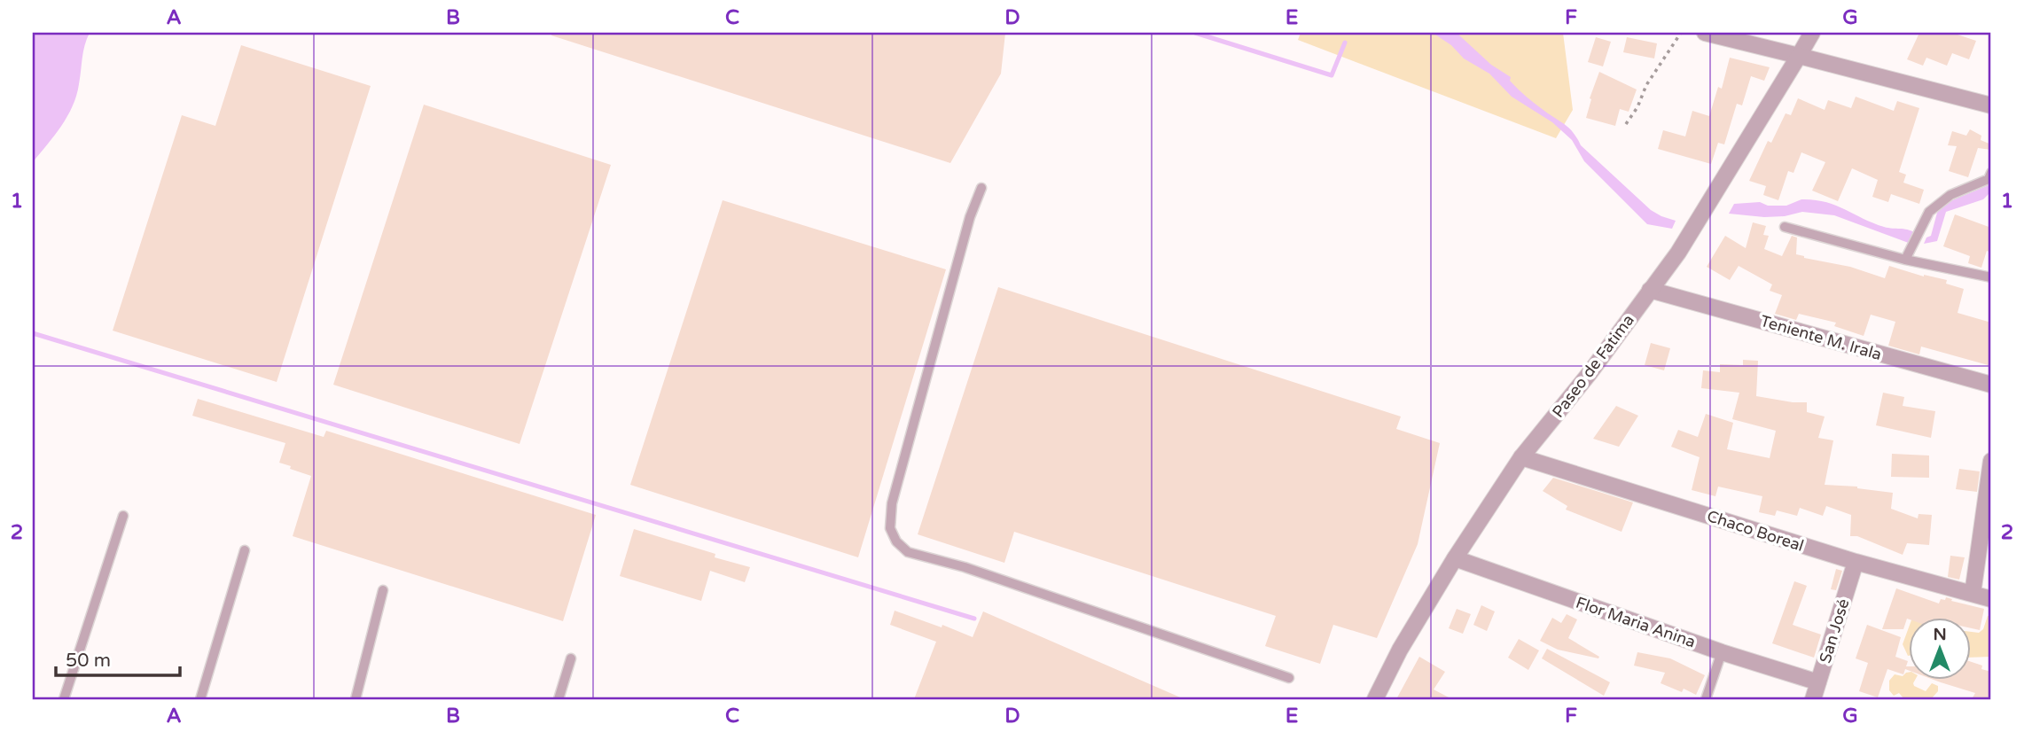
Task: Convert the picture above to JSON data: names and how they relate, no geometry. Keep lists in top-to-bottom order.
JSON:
{
  "streets": {
    "street": [
      "Teniente M. Irala",
      "Paseo de Fatima",
      "Chaco Boreal",
      "Flor Maria Anina",
      "San José"
    ]
  },
  "crossings": [
    ["Teniente M. Irala", "Paseo de Fatima"],
    ["Paseo de Fatima", "Chaco Boreal"],
    ["Paseo de Fatima", "Flor Maria Anina"],
    ["Chaco Boreal", "San José"],
    ["Flor Maria Anina", "San José"]
  ],
  "scale_bar": "50 m",
  "north": "top",
  "grid": {
    "columns": [
      "A",
      "B",
      "C",
      "D",
      "E",
      "F",
      "G"
    ],
    "rows": ["1", "2"]
  }
}
